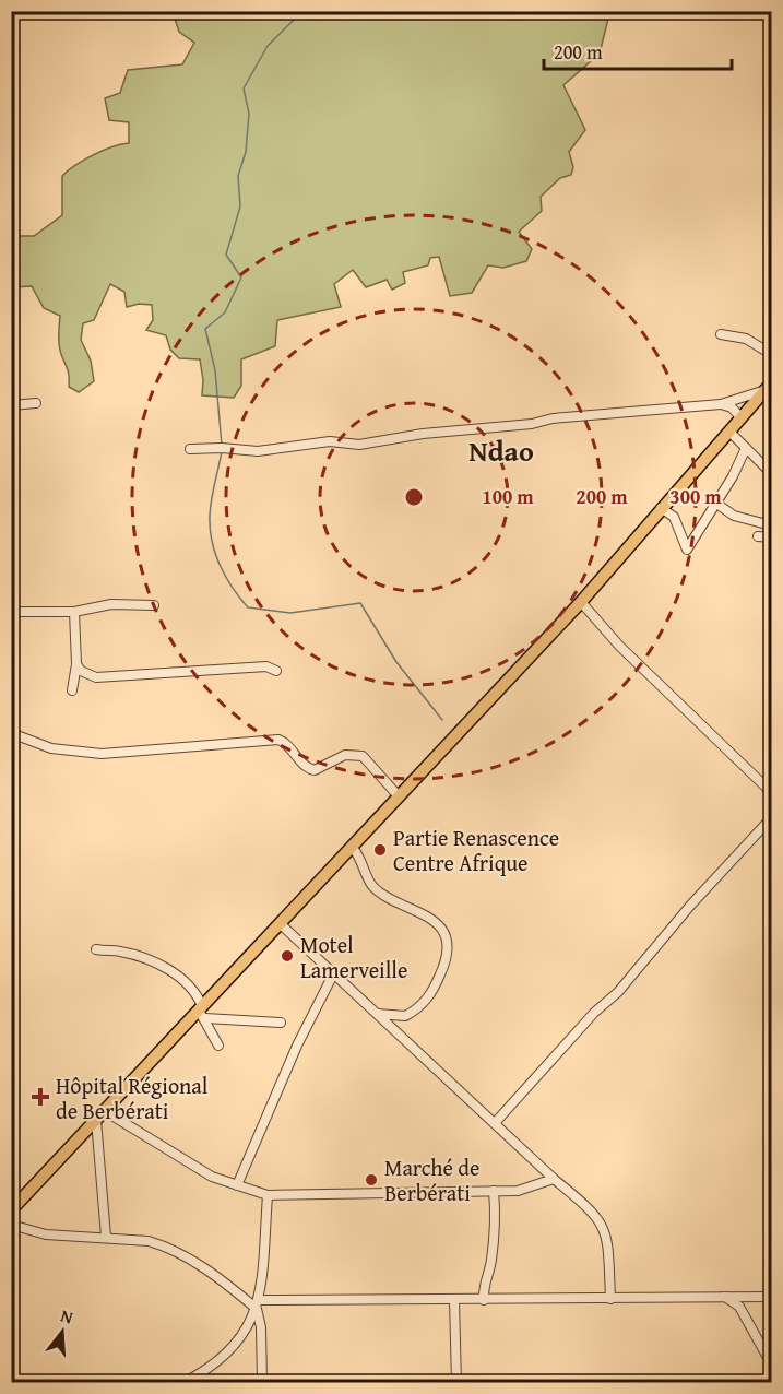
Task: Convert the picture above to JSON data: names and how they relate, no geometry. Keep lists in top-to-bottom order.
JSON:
{
  "districts": ["Ndao"],
  "places": {
    "other": ["Partie Renascence Centre Afrique", "Motel Lamerveille", "Marché de Berbérati"],
    "health": ["Hôpital Régional de Berbérati"]
  },
  "scale_bar": "200 m",
  "north": "top",
  "rings": ["100 m", "200 m", "300 m"]
}
